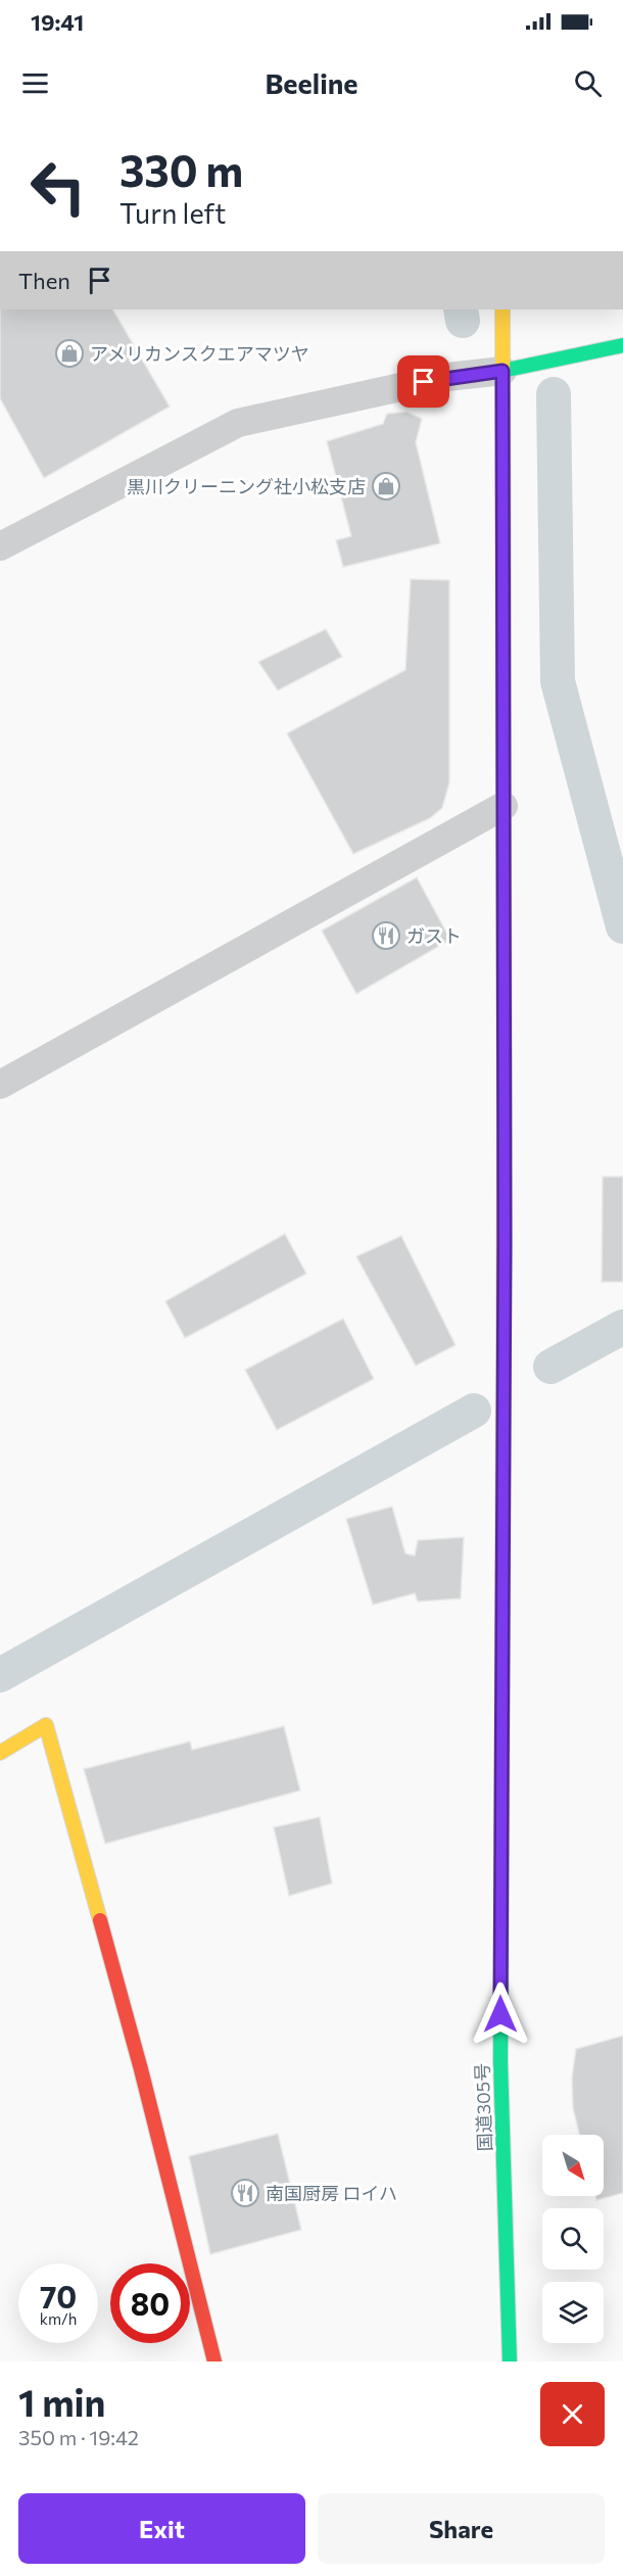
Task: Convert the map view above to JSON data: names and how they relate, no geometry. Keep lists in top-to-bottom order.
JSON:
{
  "streets": {
    "main road": ["国道305号"]
  },
  "places": {
    "shop": ["アメリカンスクエアマツヤ", "黒川クリーニング社小松支店"],
    "restaurant": ["ガスト", "南国厨房 ロイハ"]
  },
  "north": "bottom right",
  "page": {
    "status": "19:41",
    "header": "Beeline",
    "turn": ["330 m", "Turn left"],
    "then": "Then",
    "speed": "70 km/h",
    "limit": "80",
    "heading": ["1 min", "350 m · 19:42"],
    "buttons": ["Exit", "Share"]
  }
}
